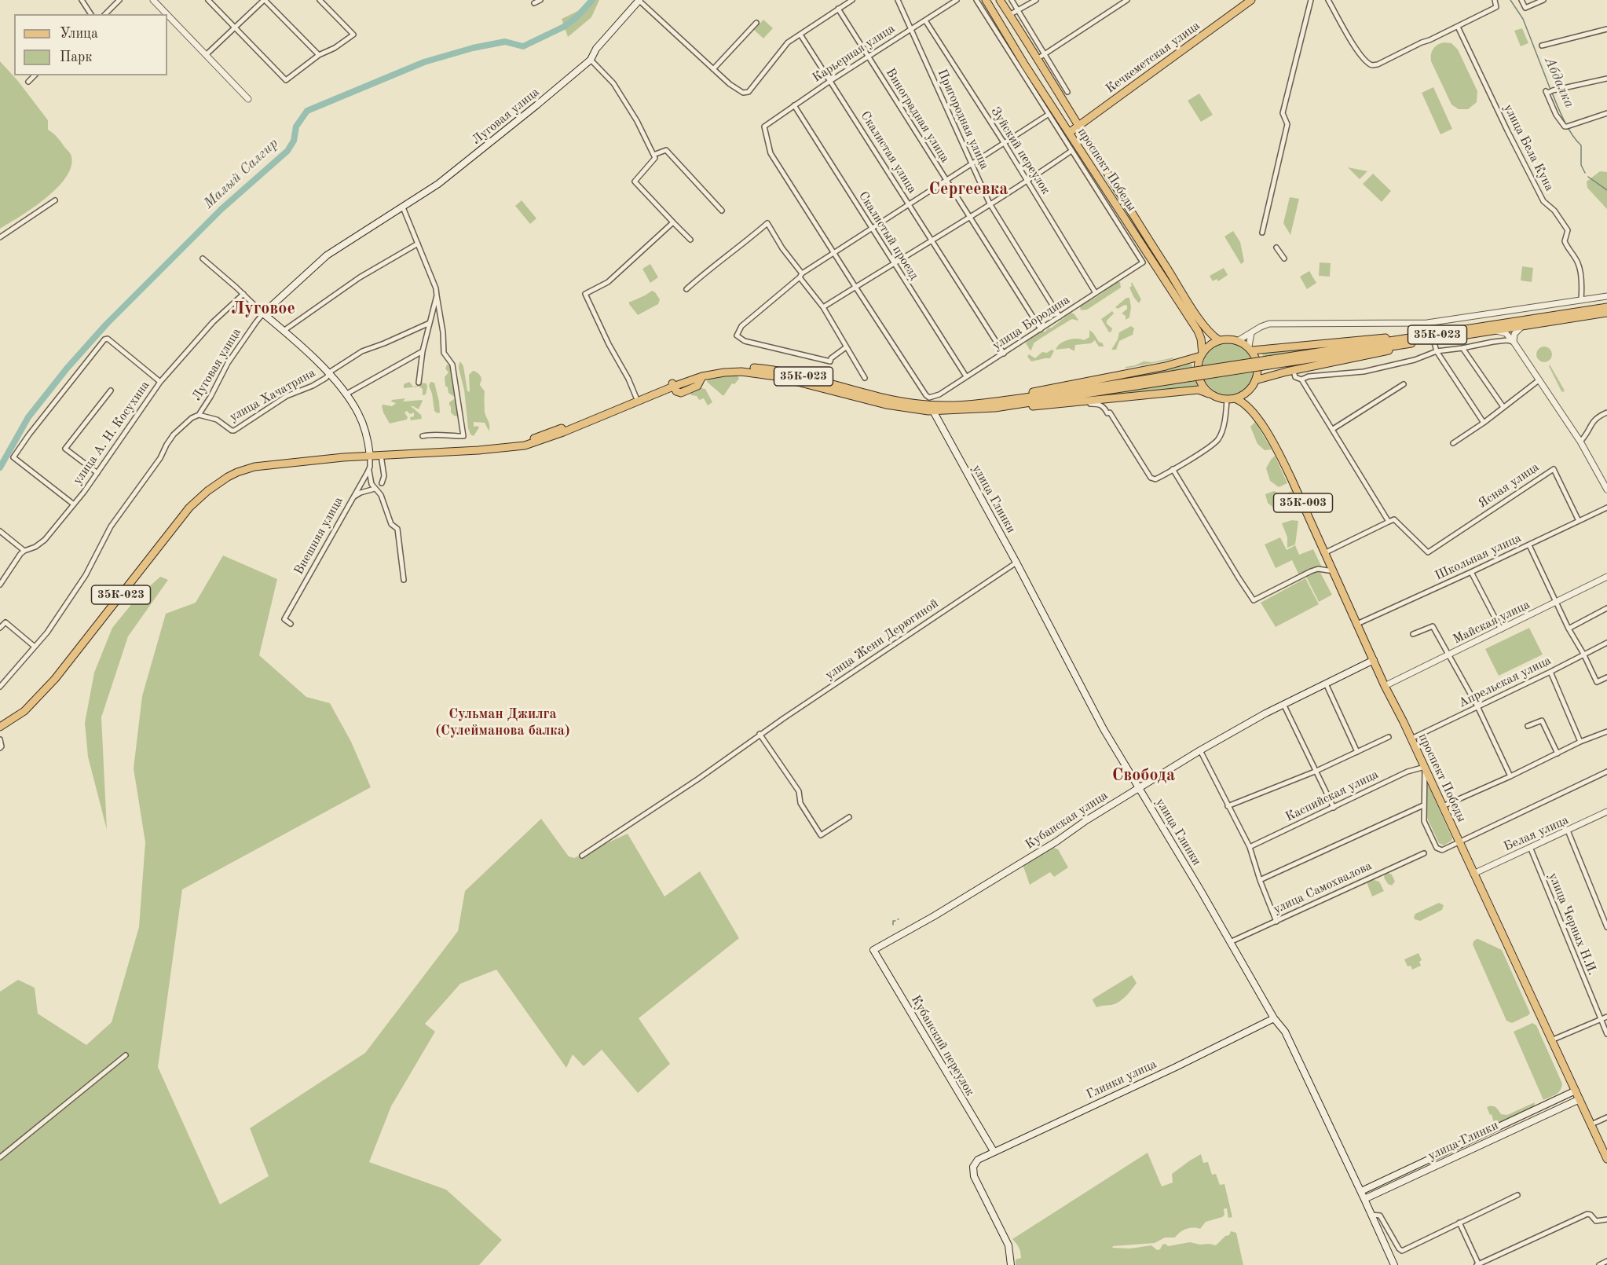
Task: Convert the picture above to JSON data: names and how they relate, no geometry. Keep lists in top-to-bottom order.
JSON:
{
  "streets": {
    "main road": [
      "Кечкеметская улица",
      "Луговая улица",
      "проспект Победы",
      "35К-023",
      "улица Глинки",
      "35К-003",
      "Кубанская улица",
      "Кубанский переулок",
      "Глинки улица"
    ],
    "street": [
      "Карьерная улица",
      "Виноградная улица",
      "Пригородная улица",
      "улица Бела Куна",
      "Зуйский переулок",
      "Скалистая улица",
      "Скалистый проезд",
      "улица Бородина",
      "улица Хачатряна",
      "улица А. Н. Косухина",
      "Ясная улица",
      "Внешняя улица",
      "Школьная улица",
      "Майская улица",
      "улица Жени Дерюгиной",
      "Апрельская улица",
      "Каспийская улица",
      "Белая улица",
      "улица Самохвалова",
      "улица Черных Н.И."
    ]
  },
  "crossings": [
    ["Карьерная улица", "Виноградная улица"],
    ["Карьерная улица", "Пригородная улица"],
    ["Карьерная улица", "Зуйский переулок"],
    ["Карьерная улица", "Скалистая улица"],
    ["Карьерная улица", "Скалистый проезд"],
    ["Кечкеметская улица", "проспект Победы"],
    ["Виноградная улица", "улица Бородина"],
    ["Луговая улица", "улица Хачатряна"],
    ["Пригородная улица", "улица Бородина"],
    ["Зуйский переулок", "улица Бородина"],
    ["Скалистая улица", "улица Бородина"],
    ["проспект Победы", "улица Глинки"],
    ["проспект Победы", "Школьная улица"],
    ["проспект Победы", "Майская улица"],
    ["проспект Победы", "Апрельская улица"],
    ["проспект Победы", "Каспийская улица"],
    ["проспект Победы", "Кубанская улица"],
    ["проспект Победы", "Белая улица"],
    ["Скалистый проезд", "улица Бородина"],
    ["35К-023", "улица Глинки"],
    ["35К-023", "Внешняя улица"],
    ["Ясная улица", "Школьная улица"],
    ["улица Глинки", "улица Жени Дерюгиной"],
    ["улица Глинки", "Кубанская улица"],
    ["улица Глинки", "улица Самохвалова"],
    ["улица Глинки", "Глинки улица"],
    ["Кубанская улица", "Кубанский переулок"],
    ["Белая улица", "улица Черных Н.И."],
    ["Кубанский переулок", "Глинки улица"]
  ],
  "districts": [
    "Сергеевка",
    "Луговое",
    "Сульман Джилга (Сулейманова балка)",
    "Свобода"
  ],
  "water": ["Абдалка", "Малый Салгир"],
  "legend": ["Улица", "Парк"]
}
